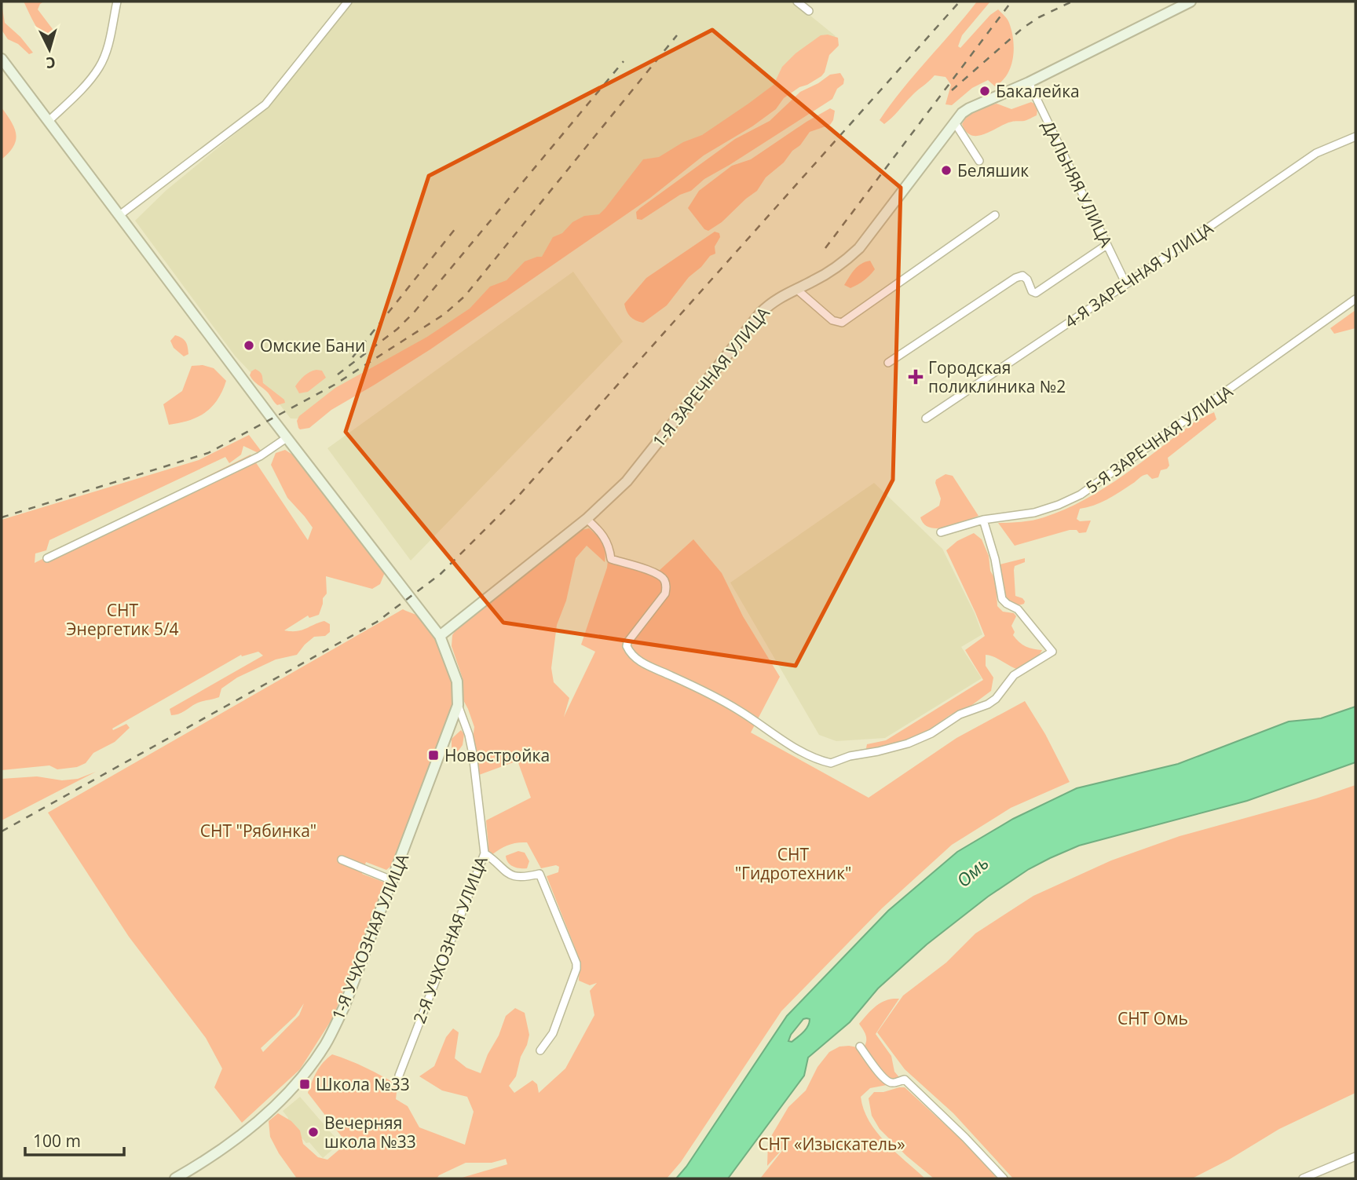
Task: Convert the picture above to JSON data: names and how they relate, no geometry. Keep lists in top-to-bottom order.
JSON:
{
  "streets": {
    "street": [
      "ДАЛЬНЯЯ УЛИЦА",
      "4-Я ЗАРЕЧНАЯ УЛИЦА",
      "1-Я ЗАРЕЧНАЯ УЛИЦА",
      "5-Я ЗАРЕЧНАЯ УЛИЦА",
      "1-Я УЧХОЗНАЯ УЛИЦА",
      "2-Я УЧХОЗНАЯ УЛИЦА"
    ]
  },
  "crossings": [
    ["ДАЛЬНЯЯ УЛИЦА", "4-Я ЗАРЕЧНАЯ УЛИЦА"],
    ["ДАЛЬНЯЯ УЛИЦА", "1-Я ЗАРЕЧНАЯ УЛИЦА"],
    ["1-Я ЗАРЕЧНАЯ УЛИЦА", "1-Я УЧХОЗНАЯ УЛИЦА"],
    ["1-Я УЧХОЗНАЯ УЛИЦА", "2-Я УЧХОЗНАЯ УЛИЦА"]
  ],
  "water": ["Омь"],
  "parks": [
    "СНТ Энергетик 5/4",
    "СНТ \"Рябинка\"",
    "СНТ \"Гидротехник\"",
    "СНТ Омь",
    "СНТ «Изыскатель»"
  ],
  "places": {
    "other": [
      "Бакалейка",
      "Беляшик",
      "Омские Бани",
      "Вечерняя школа №33"
    ],
    "health": ["Городская поликлиника №2"],
    "transit": ["Новостройка", "Школа №33"]
  },
  "scale_bar": "100 m",
  "north": "bottom"
}
